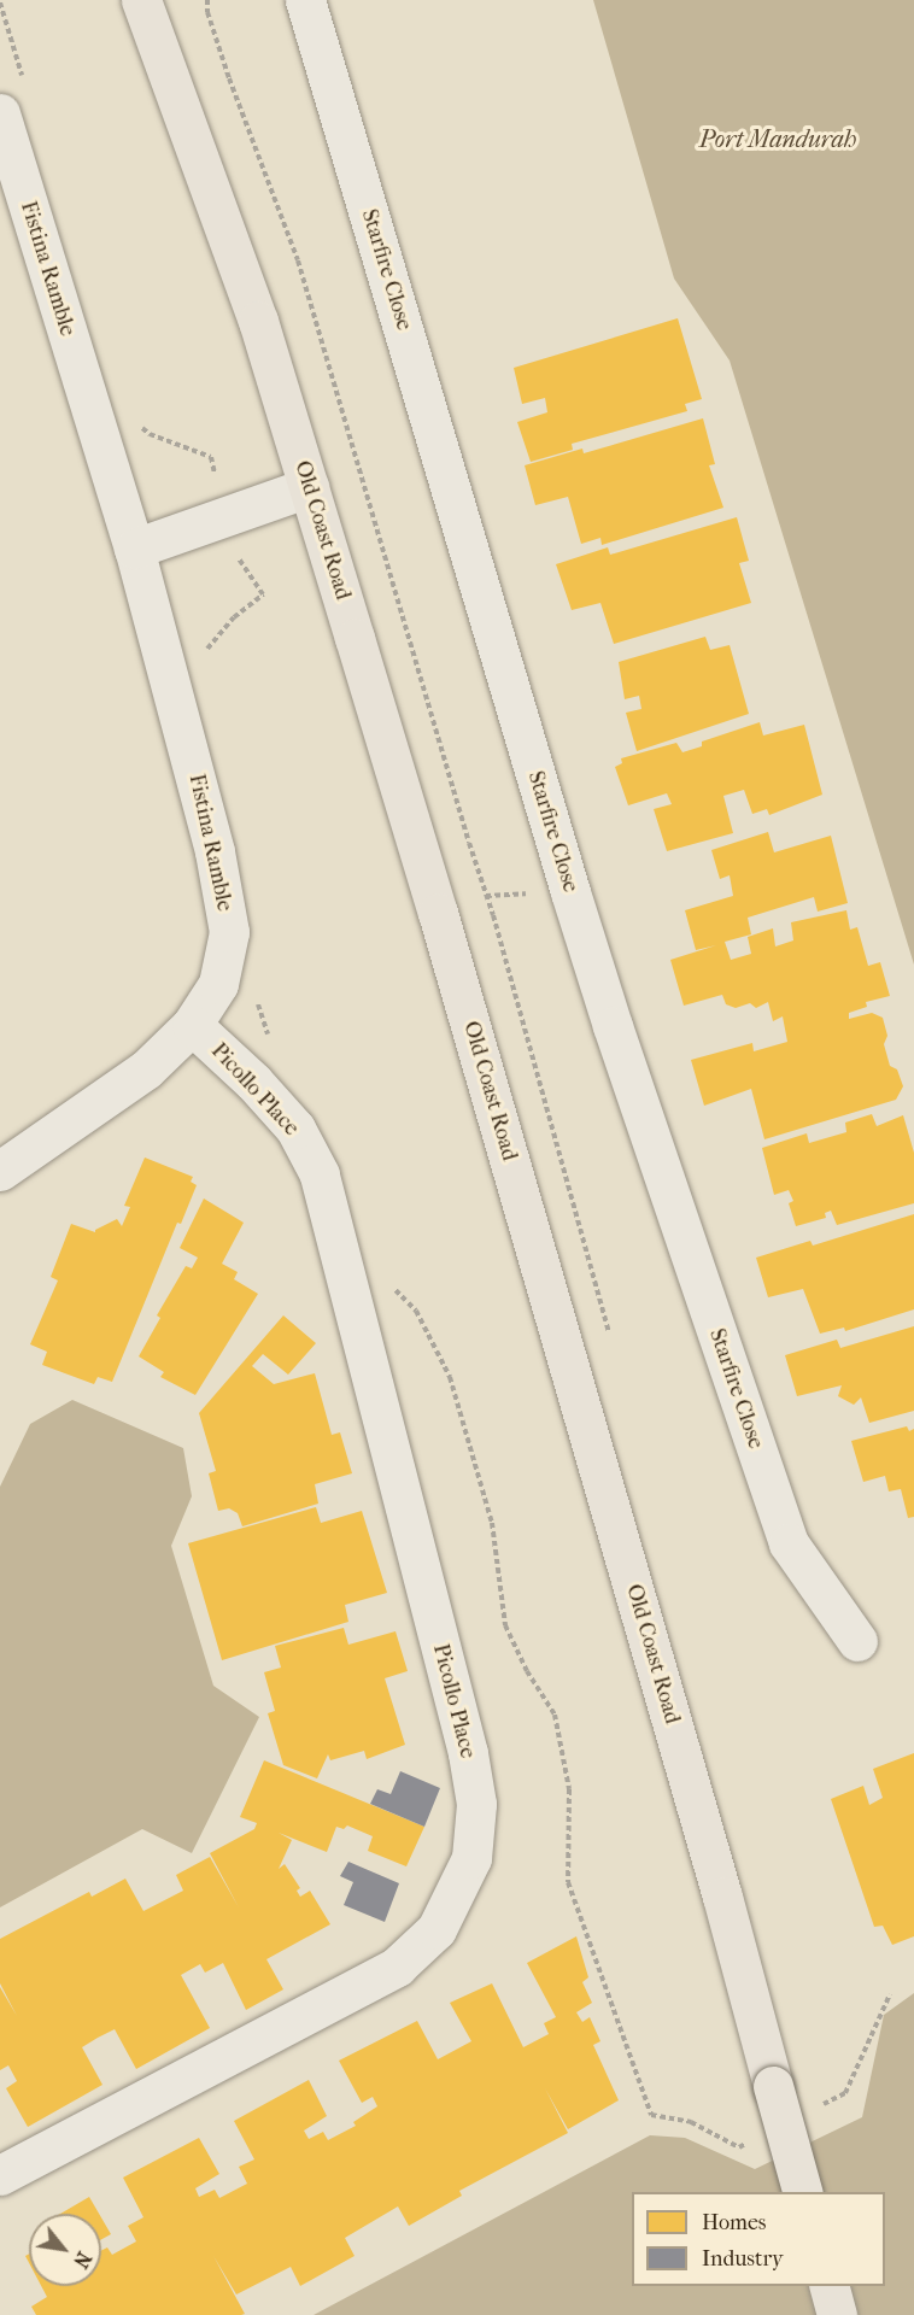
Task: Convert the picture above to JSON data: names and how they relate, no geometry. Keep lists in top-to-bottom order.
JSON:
{
  "streets": {
    "main road": ["Old Coast Road"],
    "street": ["Fistina Ramble", "Starfire Close", "Picollo Place"]
  },
  "crossings": [
    ["Fistina Ramble", "Picollo Place"]
  ],
  "water": ["Port Mandurah"],
  "legend": ["Homes", "Industry"],
  "north": "bottom right"
}
